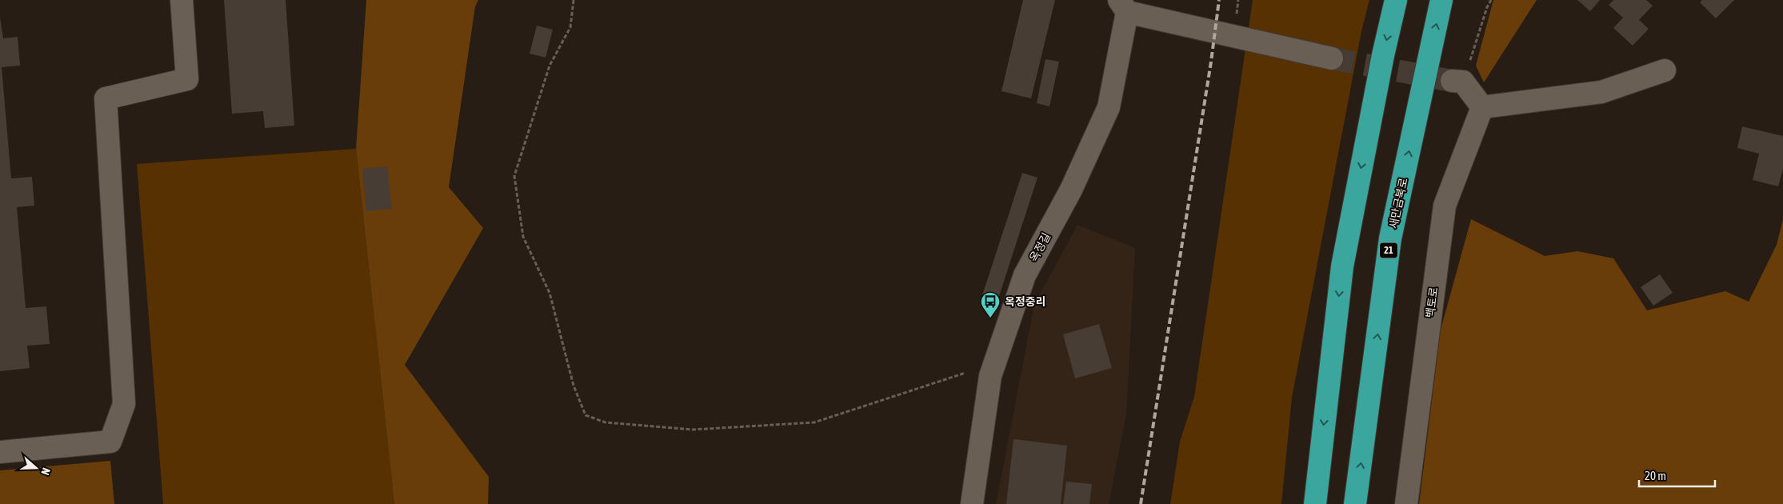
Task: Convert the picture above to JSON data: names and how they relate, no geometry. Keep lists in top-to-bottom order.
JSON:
{
  "streets": {
    "highway": ["새만금북로", "21"],
    "street": ["옥정길", "백토로"]
  },
  "places": {
    "bus stop": ["옥정중리"]
  },
  "scale_bar": "20 m",
  "north": "right"
}
